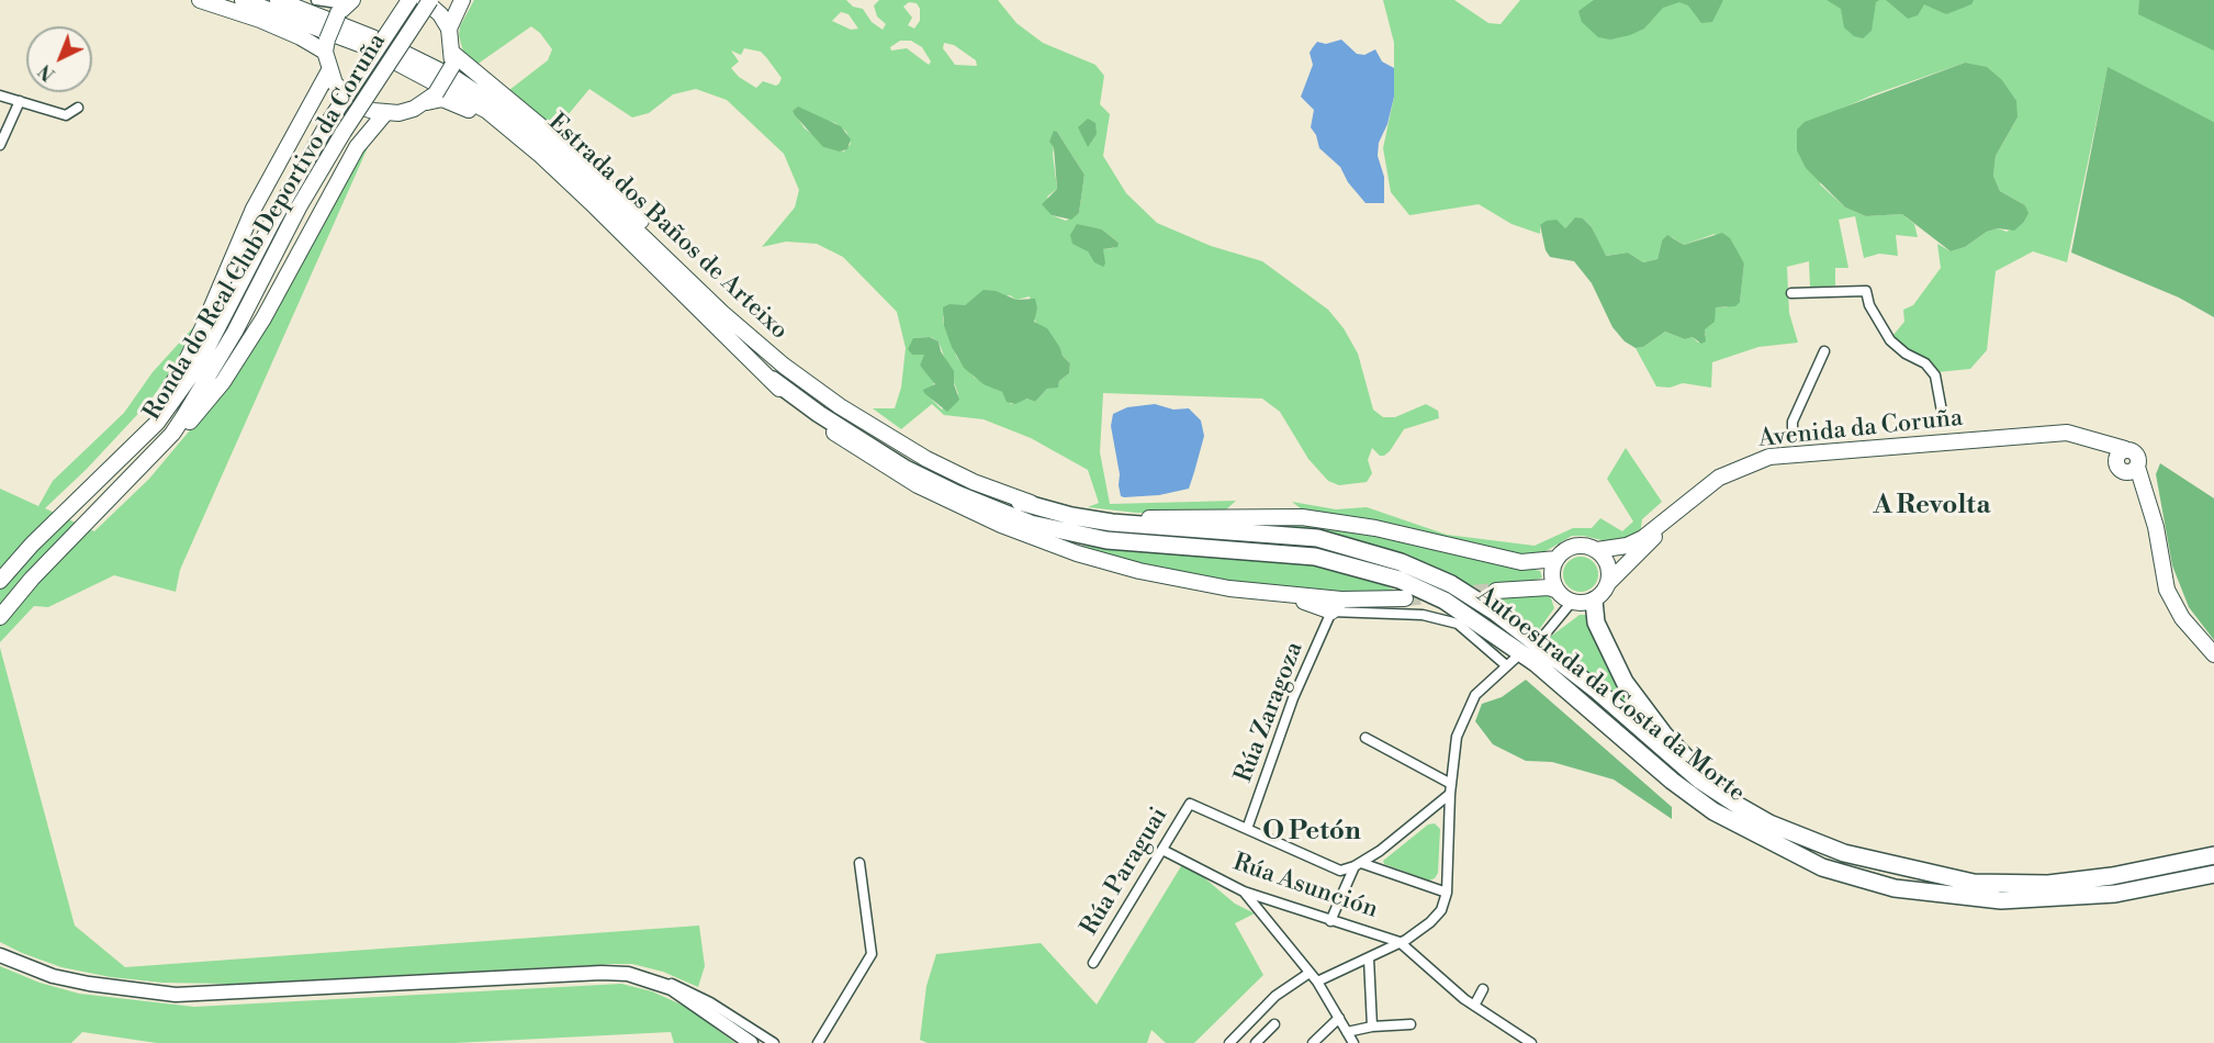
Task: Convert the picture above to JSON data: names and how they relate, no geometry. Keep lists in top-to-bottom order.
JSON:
{
  "streets": {
    "highway": ["Autoestrada da Costa da Morte"],
    "main road": ["Ronda do Real Club Deportivo da Coruña", "Estrada dos Baños de Arteixo", "Avenida da Coruña"],
    "street": ["Rúa Zaragoza", "Rúa Paraguai", "Rúa Asunción"]
  },
  "crossings": [
    ["Estrada dos Baños de Arteixo", "Autoestrada da Costa da Morte"],
    ["Estrada dos Baños de Arteixo", "Rúa Zaragoza"],
    ["Rúa Zaragoza", "Rúa Paraguai"],
    ["Rúa Paraguai", "Rúa Asunción"]
  ],
  "districts": ["A Revolta", "O Petón"],
  "north": "bottom left"
}
